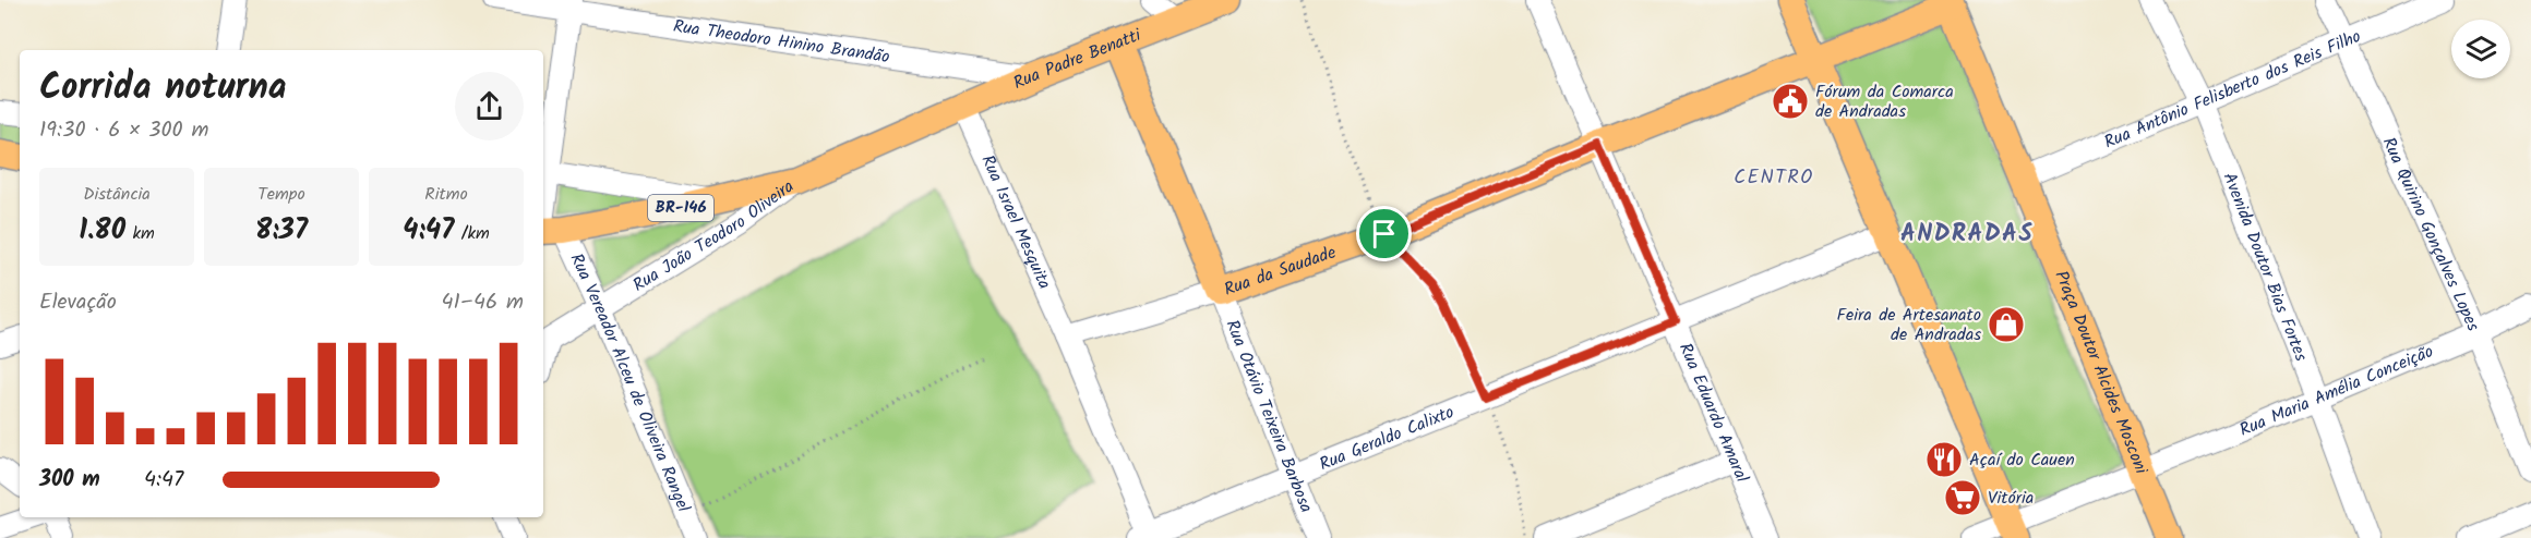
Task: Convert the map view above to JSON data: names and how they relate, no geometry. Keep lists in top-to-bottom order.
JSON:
{
  "streets": {
    "main road": [
      "Rua Padre Benatti",
      "BR-146",
      "Rua João Teodoro Oliveira",
      "Rua da Saudade",
      "Praça Doutor Alcides Mosconi",
      "Rua Otávio Teixeira Barbosa"
    ],
    "street": [
      "Rua Theodoro Hinino Brandão",
      "Rua Antônio Felisberto dos Reis Filho",
      "Rua Israel Mesquita",
      "Rua Quirino Gonçalves Lopes",
      "Avenida Doutor Bias Fortes",
      "Rua Vereador Alceu de Oliveira Rangel",
      "Rua Maria Amélia Conceição",
      "Rua Eduardo Amaral",
      "Rua Geraldo Calixto"
    ]
  },
  "crossings": [
    ["Rua Theodoro Hinino Brandão", "Rua Padre Benatti"],
    ["Rua Padre Benatti", "Rua Israel Mesquita"],
    ["Rua Padre Benatti", "Rua João Teodoro Oliveira"],
    ["Rua Padre Benatti", "Rua Otávio Teixeira Barbosa"],
    ["Rua Antônio Felisberto dos Reis Filho", "Rua Quirino Gonçalves Lopes"],
    ["Rua Antônio Felisberto dos Reis Filho", "Avenida Doutor Bias Fortes"],
    ["Rua Antônio Felisberto dos Reis Filho", "Praça Doutor Alcides Mosconi"],
    ["BR-146", "Rua João Teodoro Oliveira"],
    ["BR-146", "Rua Vereador Alceu de Oliveira Rangel"],
    ["Rua Israel Mesquita", "Rua João Teodoro Oliveira"],
    ["Rua Israel Mesquita", "Rua da Saudade"],
    ["Rua Israel Mesquita", "Rua Geraldo Calixto"],
    ["Rua Quirino Gonçalves Lopes", "Rua Maria Amélia Conceição"],
    ["Rua João Teodoro Oliveira", "Rua Vereador Alceu de Oliveira Rangel"],
    ["Avenida Doutor Bias Fortes", "Rua Maria Amélia Conceição"],
    ["Rua da Saudade", "Praça Doutor Alcides Mosconi"],
    ["Rua da Saudade", "Rua Eduardo Amaral"],
    ["Rua da Saudade", "Rua Otávio Teixeira Barbosa"],
    ["Praça Doutor Alcides Mosconi", "Rua Maria Amélia Conceição"],
    ["Rua Eduardo Amaral", "Rua Geraldo Calixto"],
    ["Rua Otávio Teixeira Barbosa", "Rua Geraldo Calixto"]
  ],
  "districts": ["CENTRO", "ANDRADAS"],
  "places": {
    "public building": ["Fórum da Comarca de Andradas"],
    "shop": ["Feira de Artesanato de Andradas"],
    "restaurant": ["Açaí do Cauen"],
    "supermarket": ["Vitória"]
  },
  "page": {
    "heading": ["Corrida noturna", "19:30 · 6 × 300 m"],
    "stats": [
      ["Distância", "1.80 km"],
      ["Tempo", "8:37"],
      ["Ritmo", "4:47 /km"]
    ],
    "chart": ["Elevação", "41–46 m"],
    "list": [
      {
        "name": "300 m",
        "note": "4:47"
      }
    ]
  }
}
